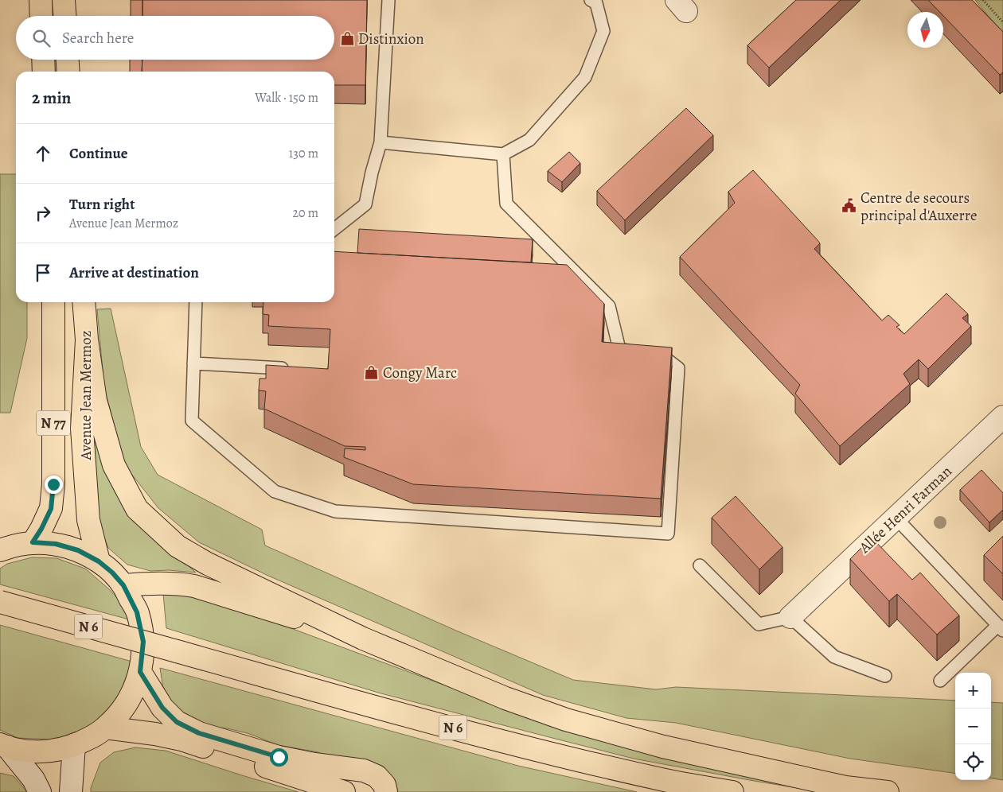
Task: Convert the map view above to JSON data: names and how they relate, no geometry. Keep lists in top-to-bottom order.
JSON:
{
  "streets": {
    "main road": ["Avenue Jean Mermoz", "N 77", "N 6"],
    "street": ["Allée Henri Farman"]
  },
  "places": {
    "shop": ["Distinxion", "Congy Marc"],
    "public building": ["Centre de secours principal d'Auxerre"]
  },
  "north": "bottom",
  "page": {
    "search": "Search here",
    "heading": ["2 min", "Walk · 150 m"],
    "list": [
      ["Continue", "130 m"],
      ["Turn right", "Avenue Jean Mermoz", "20 m"],
      "Arrive at destination"
    ],
    "map_buttons": ["+", "−"]
  }
}
